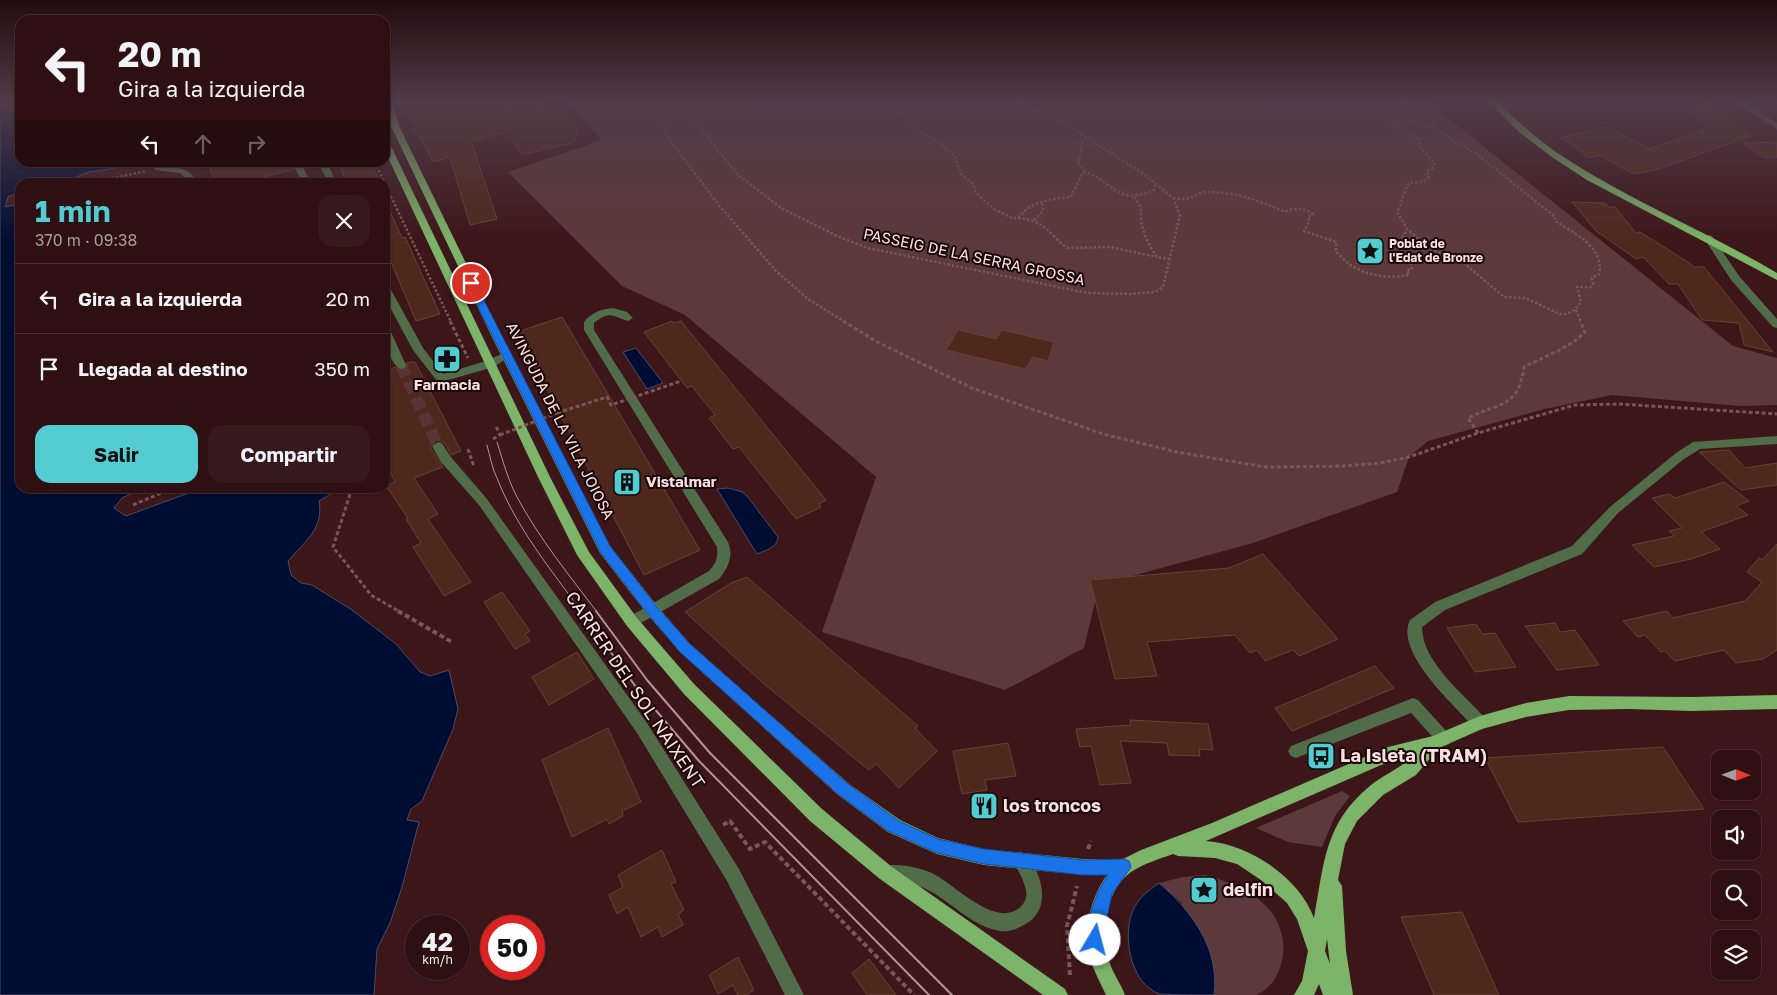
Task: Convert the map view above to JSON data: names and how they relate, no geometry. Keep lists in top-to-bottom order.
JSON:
{
  "streets": {
    "main road": ["AVINGUDA DE LA VILA JOIOSA"],
    "street": ["CARRER DEL SOL NAIXENT"],
    "path": ["PASSEIG DE LA SERRA GROSSA"]
  },
  "places": {
    "place": ["Poblat de l'Edat de Bronze", "delfin"],
    "pharmacy": ["Farmacia"],
    "building": ["Vistalmar"],
    "bus stop": ["La Isleta (TRAM)"],
    "restaurant": ["los troncos"]
  },
  "north": "right",
  "page": {
    "turn": ["20 m", "Gira a la izquierda"],
    "heading": ["1 min", "370 m · 09:38"],
    "list": [
      {
        "name": "Gira a la izquierda",
        "value": "20 m"
      },
      {
        "name": "Llegada al destino",
        "value": "350 m"
      }
    ],
    "buttons": ["Salir", "Compartir"],
    "speed": "42 km/h",
    "limit": "50"
  }
}
